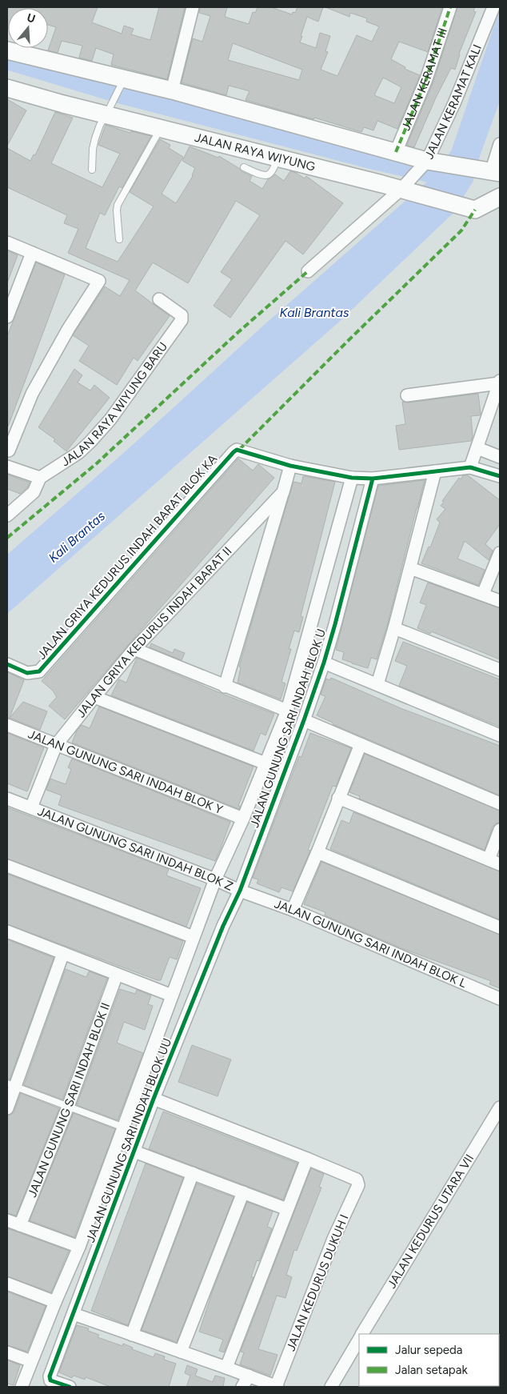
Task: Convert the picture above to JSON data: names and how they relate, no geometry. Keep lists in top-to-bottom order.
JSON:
{
  "streets": {
    "main road": ["JALAN RAYA WIYUNG"],
    "street": [
      "JALAN KERAMAT III",
      "JALAN KERAMAT KALI",
      "JALAN RAYA WIYUNG BARU",
      "JALAN GRIYA KEDURUS INDAH BARAT BLOK KA",
      "JALAN GRIYA KEDURUS INDAH BARAT II",
      "JALAN GUNUNG SARI INDAH BLOK U",
      "JALAN GUNUNG SARI INDAH BLOK Y",
      "JALAN GUNUNG SARI INDAH BLOK Z",
      "JALAN GUNUNG SARI INDAH BLOK L",
      "JALAN GUNUNG SARI INDAH BLOK II",
      "JALAN GUNUNG SARI INDAH BLOK UU",
      "JALAN KEDURUS UTARA VII",
      "JALAN KEDURUS DUKUH I"
    ]
  },
  "crossings": [
    ["JALAN KERAMAT KALI", "JALAN RAYA WIYUNG"],
    ["JALAN GRIYA KEDURUS INDAH BARAT BLOK KA", "JALAN GRIYA KEDURUS INDAH BARAT II"],
    ["JALAN GRIYA KEDURUS INDAH BARAT II", "JALAN GUNUNG SARI INDAH BLOK Y"],
    ["JALAN GRIYA KEDURUS INDAH BARAT II", "JALAN GUNUNG SARI INDAH BLOK Z"],
    ["JALAN GUNUNG SARI INDAH BLOK U", "JALAN GUNUNG SARI INDAH BLOK Z"],
    ["JALAN GUNUNG SARI INDAH BLOK U", "JALAN GUNUNG SARI INDAH BLOK L"],
    ["JALAN GUNUNG SARI INDAH BLOK U", "JALAN GUNUNG SARI INDAH BLOK UU"],
    ["JALAN GUNUNG SARI INDAH BLOK Z", "JALAN GUNUNG SARI INDAH BLOK L"],
    ["JALAN GUNUNG SARI INDAH BLOK Z", "JALAN GUNUNG SARI INDAH BLOK UU"],
    ["JALAN GUNUNG SARI INDAH BLOK L", "JALAN GUNUNG SARI INDAH BLOK UU"]
  ],
  "water": ["Kali Brantas"],
  "legend": ["Jalur sepeda", "Jalan setapak"],
  "north": "top"
}
